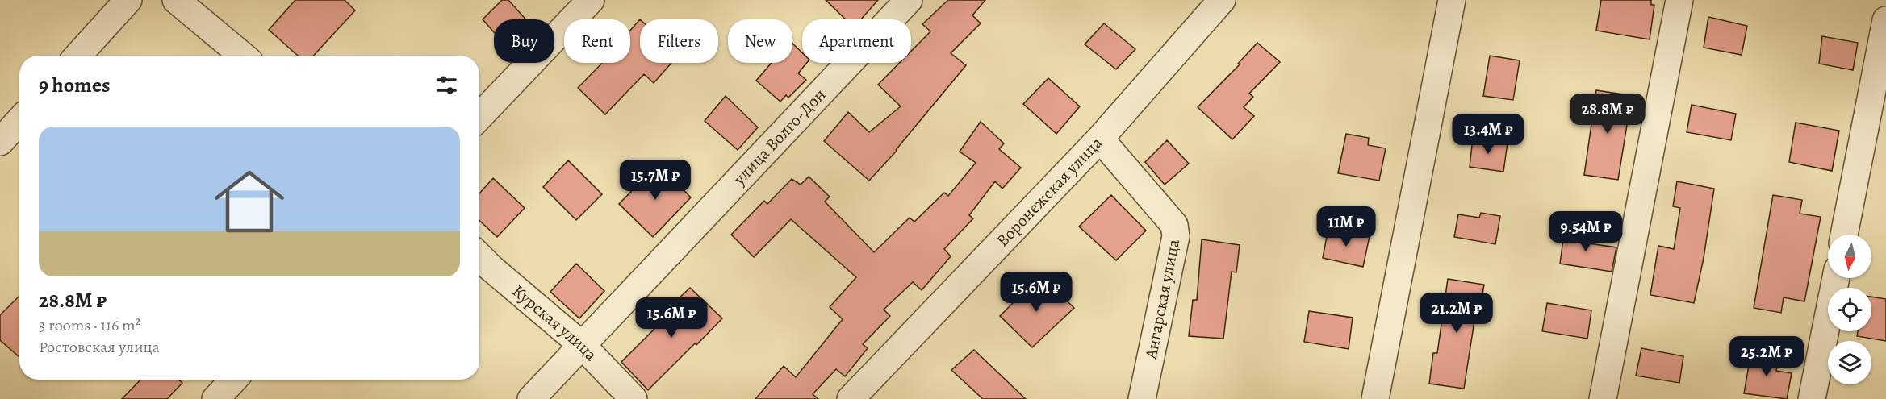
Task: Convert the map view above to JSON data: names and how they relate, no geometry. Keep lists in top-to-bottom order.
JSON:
{
  "streets": {
    "street": [
      "улица Волго-Дон",
      "Воронежская улица",
      "Ангарская улица",
      "Курская улица"
    ]
  },
  "crossings": [
    ["улица Волго-Дон", "Курская улица"],
    ["Воронежская улица", "Ангарская улица"]
  ],
  "north": "bottom",
  "page": {
    "chip": [
      "Buy",
      "Rent",
      "Filters",
      "New",
      "Apartment"
    ],
    "heading": "9 homes",
    "price": [
      "28.8M ₽",
      "13.4M ₽",
      "15.7M ₽",
      "11M ₽",
      "9.54M ₽",
      "15.6M ₽",
      "21.2M ₽",
      "15.6M ₽",
      "25.2M ₽"
    ],
    "list": [
      {
        "name": "28.8M ₽",
        "note": "3 rooms · 116 m² · Ростовская улица"
      }
    ]
  }
}
